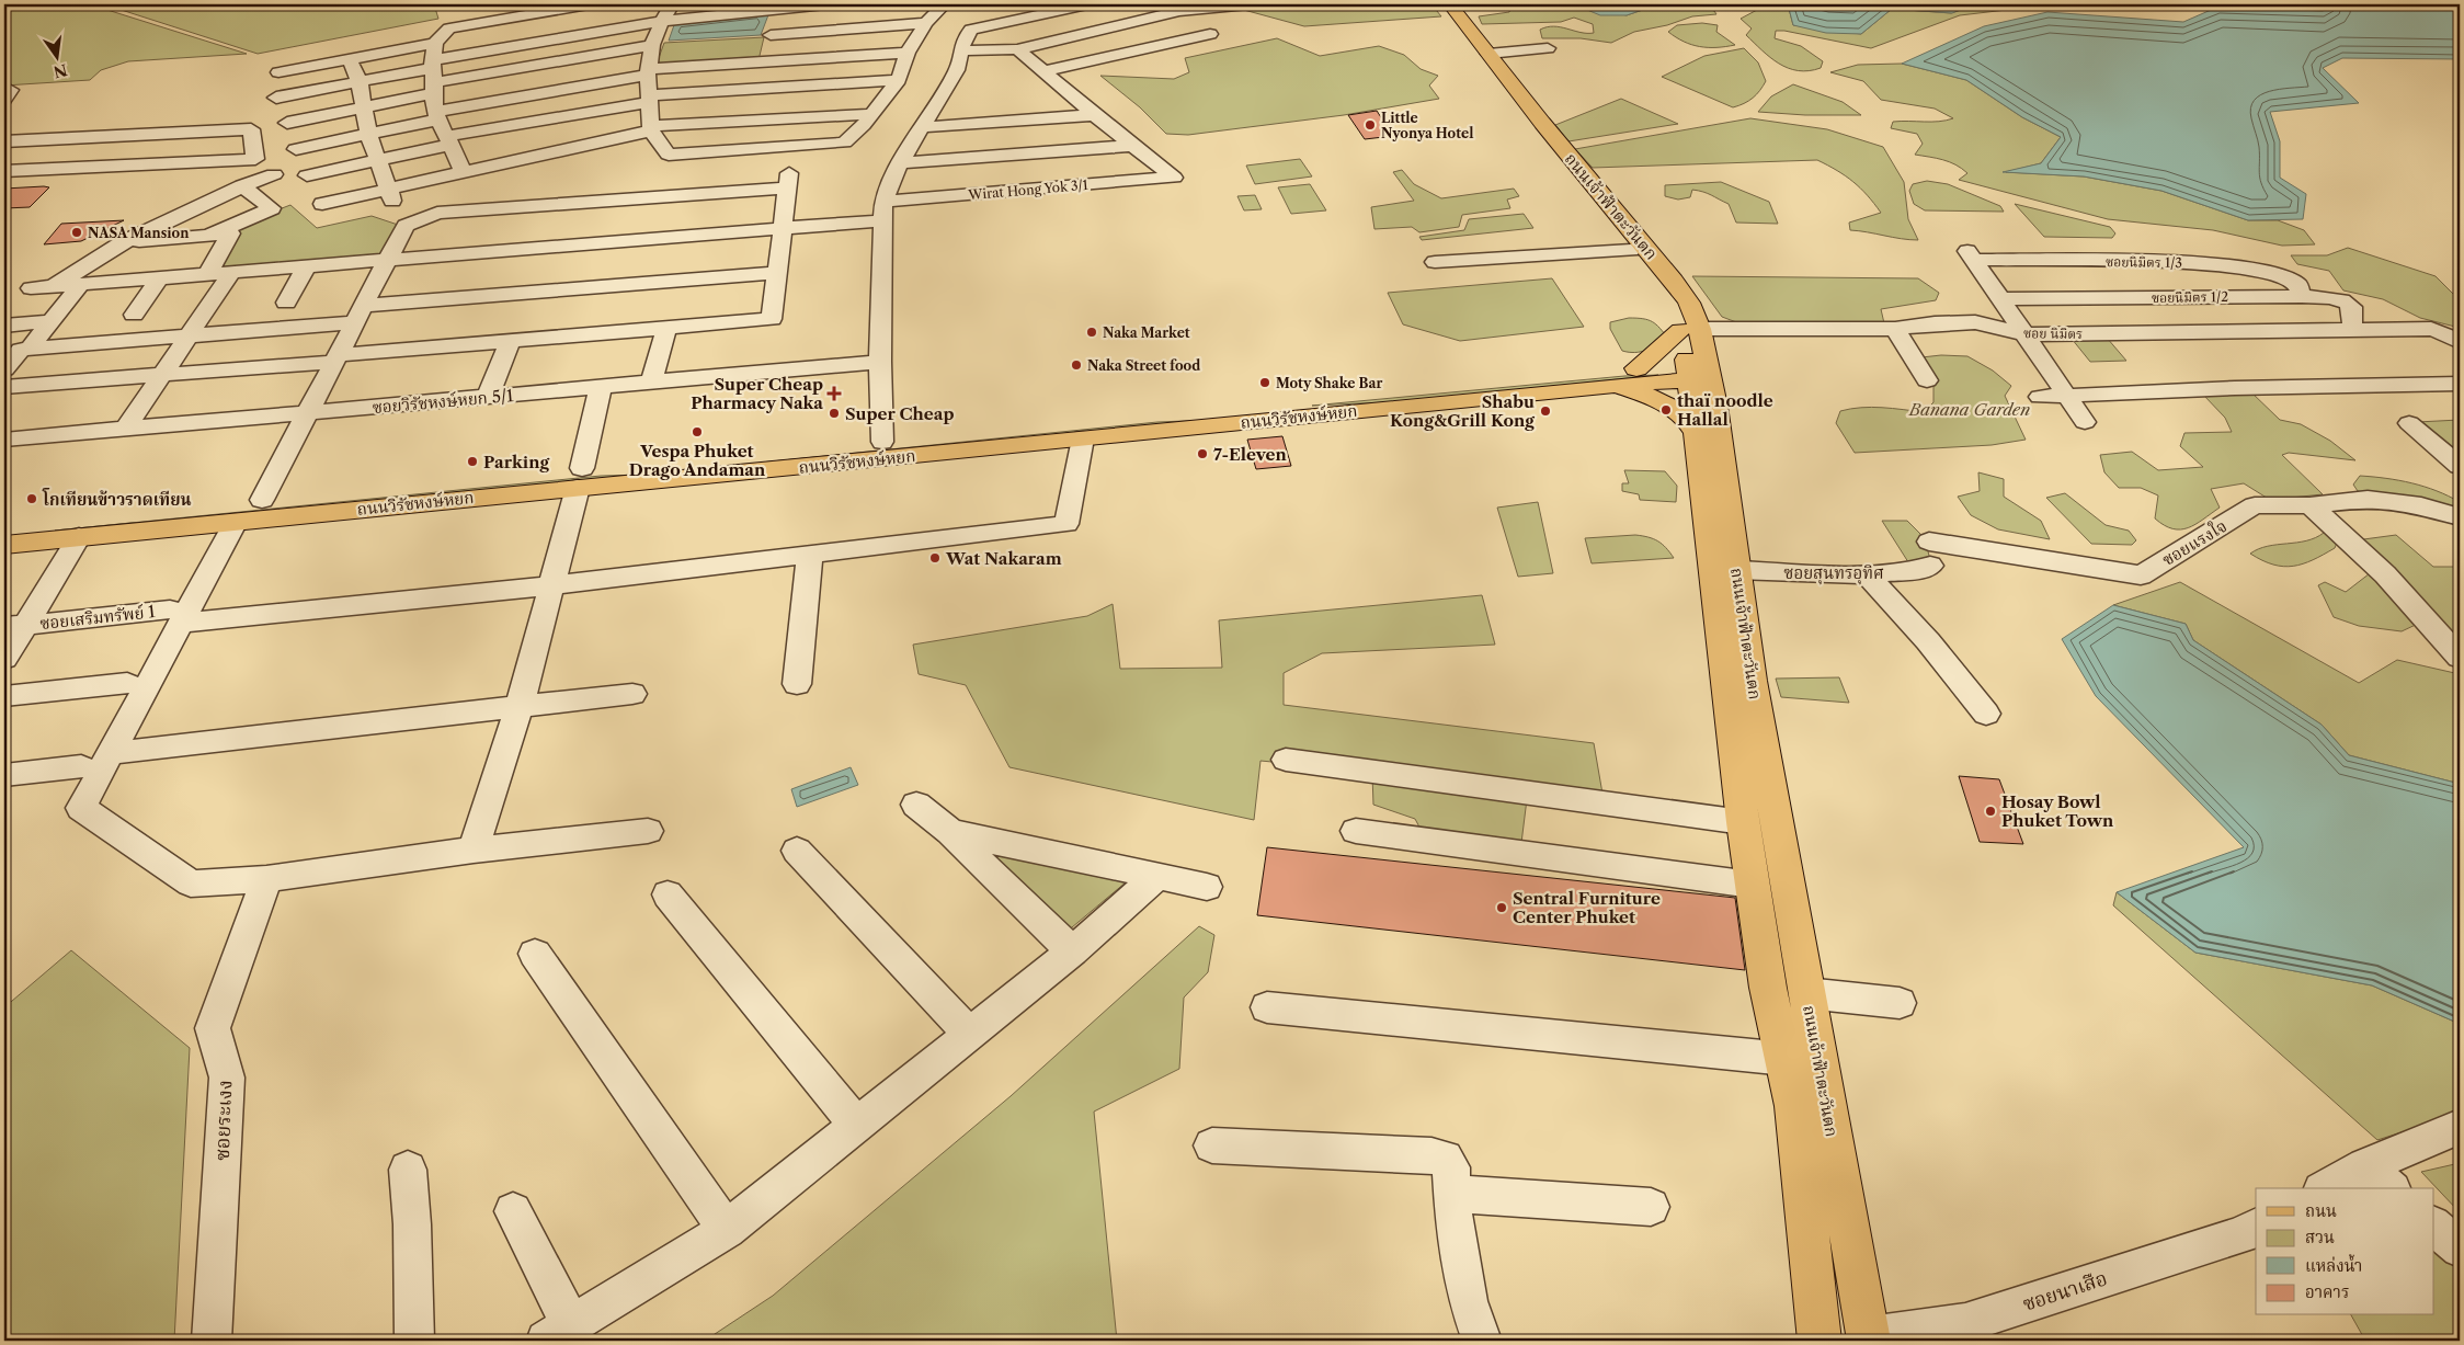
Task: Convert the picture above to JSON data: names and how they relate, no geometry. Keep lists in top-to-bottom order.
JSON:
{
  "streets": {
    "main road": ["ถนนเจ้าฟ้าตะวันตก", "ถนนวิรัชหงษ์หยก"],
    "street": [
      "Wirat Hong Yok 3/1",
      "ซอยนิมิตร 1/3",
      "ซอยนิมิตร 1/2",
      "ซอย นิมิตร",
      "ซอยวิรัชหงษ์หยก 5/1",
      "ซอยแรงใจ",
      "ซอยสุนทรอุทิศ",
      "ซอยเสริมทรัพย์ 1",
      "ซอยระเงง",
      "ซอยนาเสือ"
    ]
  },
  "crossings": [
    ["ถนนเจ้าฟ้าตะวันตก", "ซอย นิมิตร"],
    ["ถนนเจ้าฟ้าตะวันตก", "ถนนวิรัชหงษ์หยก"],
    ["ถนนเจ้าฟ้าตะวันตก", "ซอยสุนทรอุทิศ"],
    ["ถนนเจ้าฟ้าตะวันตก", "ซอยนาเสือ"],
    ["ซอยนิมิตร 1/3", "ซอยนิมิตร 1/2"],
    ["ซอยนิมิตร 1/2", "ซอย นิมิตร"],
    ["ถนนวิรัชหงษ์หยก", "ซอยเสริมทรัพย์ 1"],
    ["ซอยแรงใจ", "ซอยสุนทรอุทิศ"]
  ],
  "parks": ["Banana Garden"],
  "places": {
    "other": [
      "Little Nyonya Hotel",
      "NASA Mansion",
      "Naka Market",
      "Naka Street food",
      "Moty Shake Bar",
      "thaï noodle Hallal",
      "Shabu Kong&Grill Kong",
      "Super Cheap",
      "Vespa Phuket Drago Andaman",
      "7-Eleven",
      "Parking",
      "โกเทียนข้าวราดเทียน",
      "Wat Nakaram",
      "Hosay Bowl Phuket Town",
      "Sentral Furniture Center Phuket"
    ],
    "health": ["Super Cheap Pharmacy Naka"]
  },
  "legend": [
    "ถนน",
    "สวน",
    "แหล่งน้ำ",
    "อาคาร"
  ],
  "north": "bottom"
}
